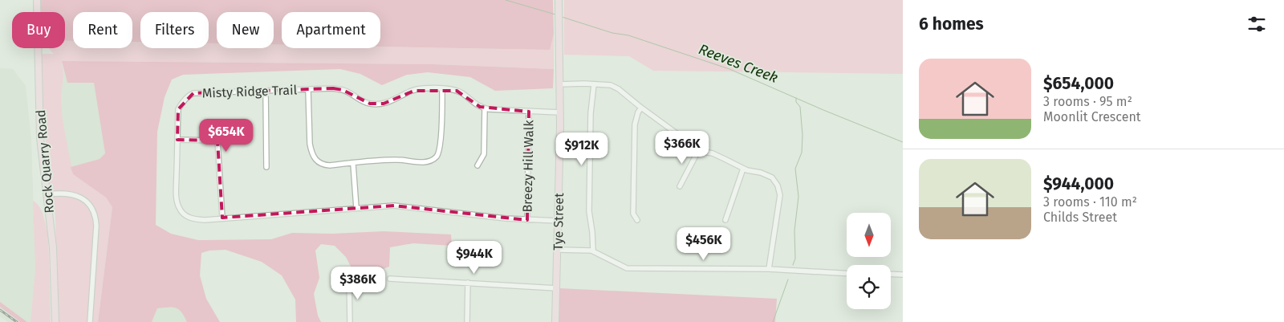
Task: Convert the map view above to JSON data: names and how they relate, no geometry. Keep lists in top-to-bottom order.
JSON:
{
  "streets": {
    "street": [
      "Misty Ridge Trail",
      "Rock Quarry Road",
      "Breezy Hill Walk",
      "Tye Street"
    ]
  },
  "crossings": [
    ["Misty Ridge Trail", "Breezy Hill Walk"],
    ["Misty Ridge Trail", "Tye Street"]
  ],
  "water": ["Reeves Creek"],
  "north": "bottom",
  "page": {
    "heading": "6 homes",
    "chip": [
      "Buy",
      "Rent",
      "Filters",
      "New",
      "Apartment"
    ],
    "list": [
      {
        "name": "$654,000",
        "note": "3 rooms · 95 m² · Moonlit Crescent"
      },
      {
        "name": "$944,000",
        "note": "3 rooms · 110 m² · Childs Street"
      }
    ],
    "price": [
      "$654K",
      "$366K",
      "$912K",
      "$456K",
      "$944K",
      "$386K"
    ]
  }
}
